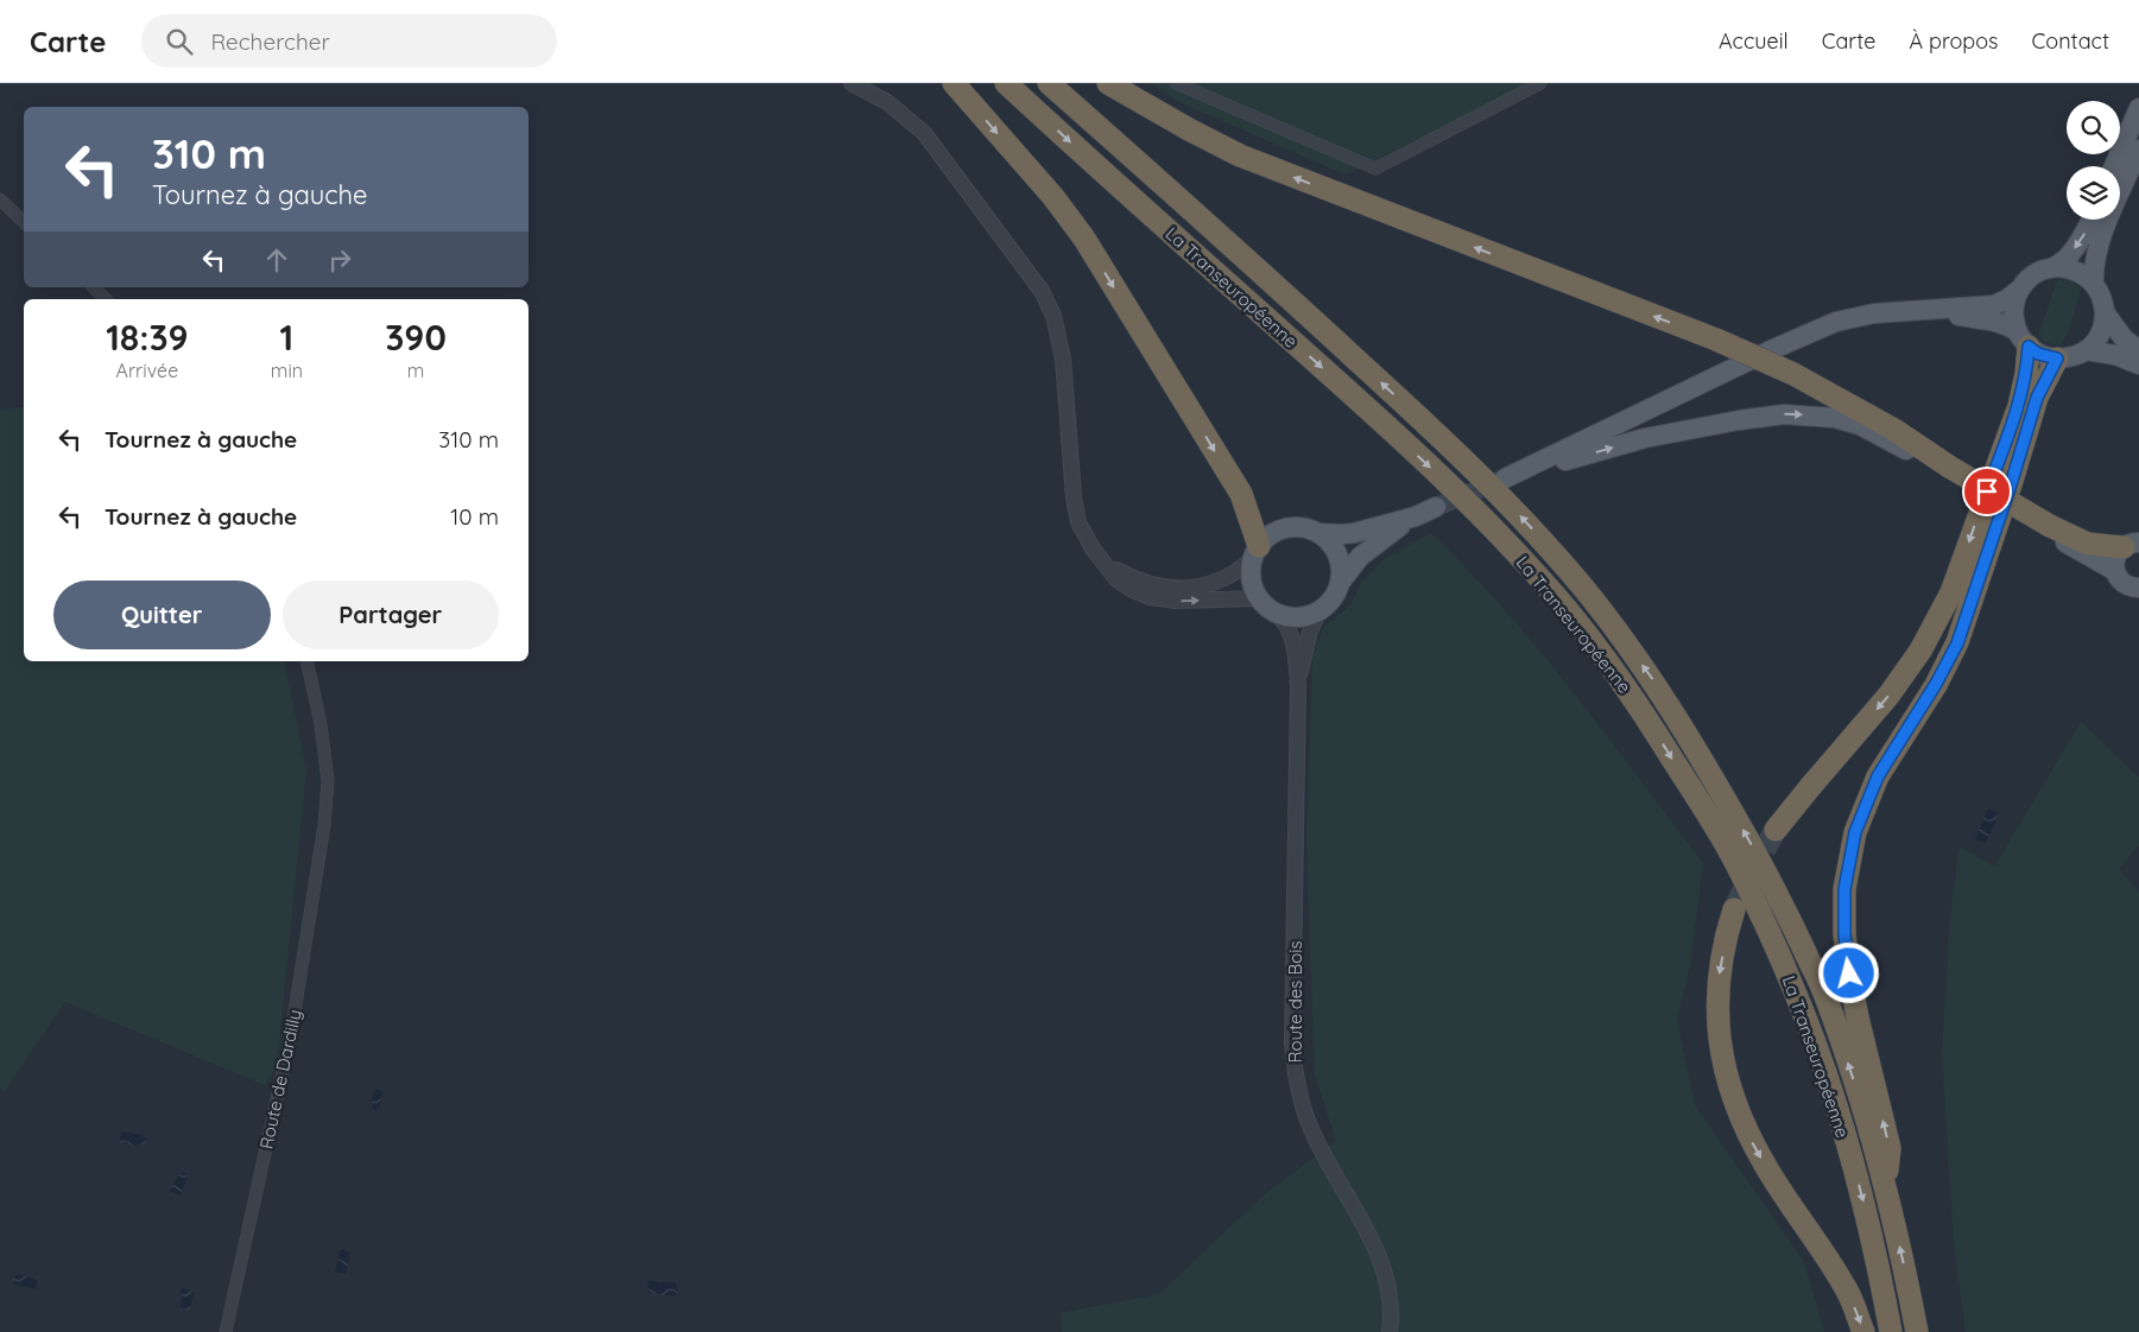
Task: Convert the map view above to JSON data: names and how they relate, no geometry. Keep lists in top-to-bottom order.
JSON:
{
  "streets": {
    "highway": ["La Transeuropéenne"],
    "street": ["Route des Bois", "Route de Dardilly"]
  },
  "page": {
    "header": "Carte",
    "search": "Rechercher",
    "nav": [
      "Accueil",
      "Carte",
      "À propos",
      "Contact"
    ],
    "turn": ["310 m", "Tournez à gauche"],
    "eta": [
      "18:39",
      "Arrivée",
      "1",
      "min",
      "390",
      "m"
    ],
    "list": [
      {
        "name": "Tournez à gauche",
        "value": "310 m"
      },
      {
        "name": "Tournez à gauche",
        "value": "10 m"
      }
    ],
    "buttons": ["Quitter", "Partager"]
  }
}
